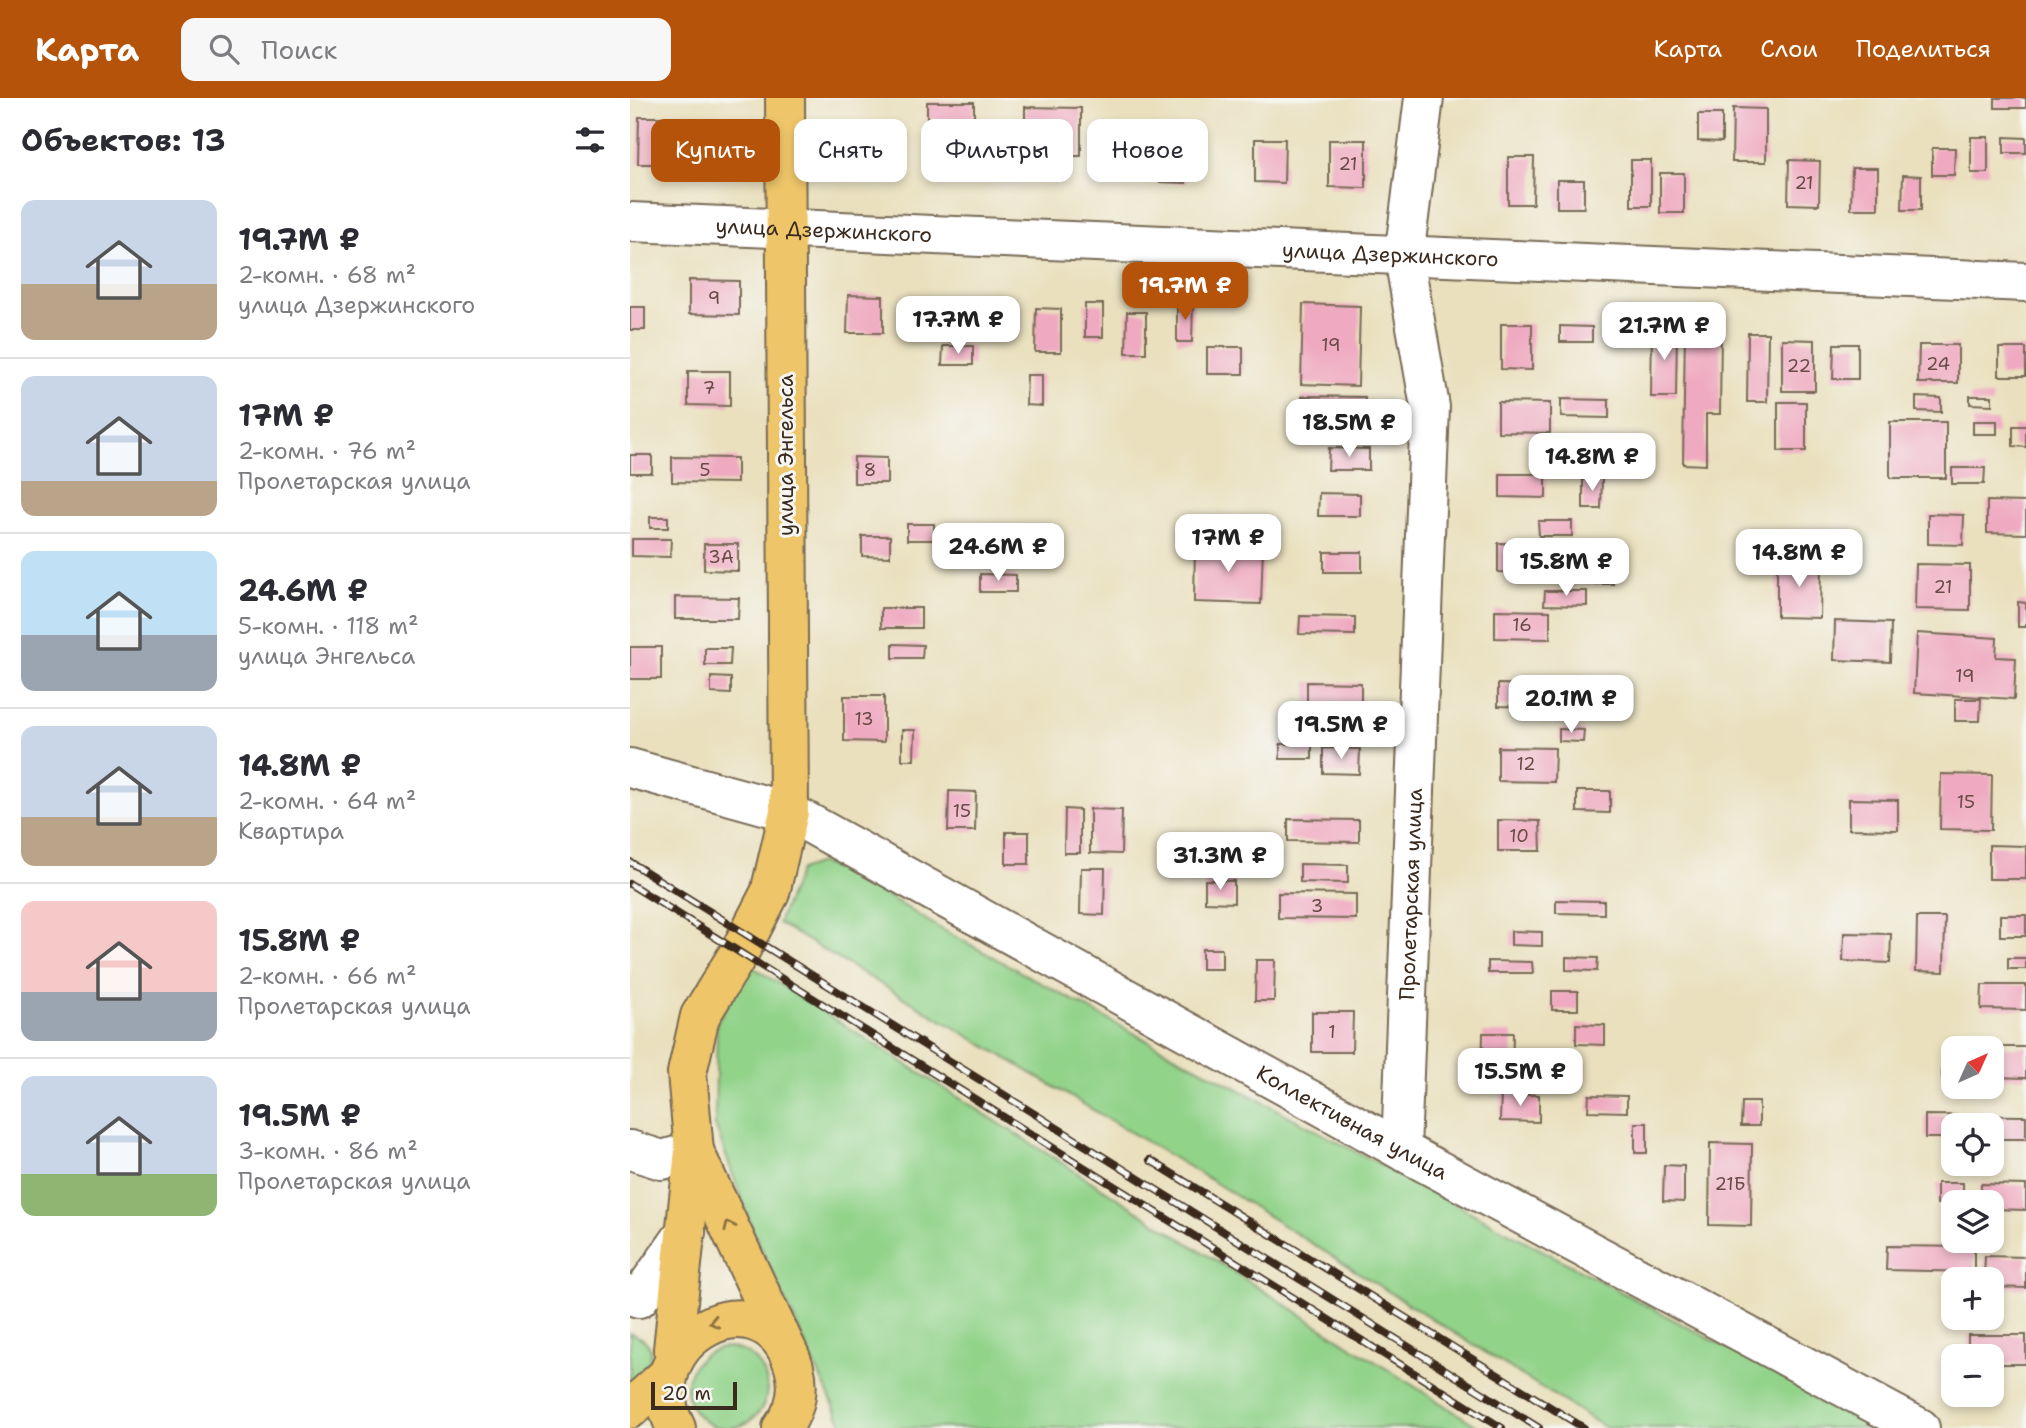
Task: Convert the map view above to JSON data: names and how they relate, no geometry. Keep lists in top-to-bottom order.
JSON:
{
  "streets": {
    "main road": ["улица Энгельса"],
    "street": ["улица Дзержинского", "Пролетарская улица", "Коллективная улица"]
  },
  "crossings": [
    ["улица Дзержинского", "улица Энгельса"],
    ["улица Дзержинского", "Пролетарская улица"],
    ["улица Энгельса", "Коллективная улица"],
    ["Пролетарская улица", "Коллективная улица"]
  ],
  "house_numbers": [
    "21",
    "21",
    "9",
    "19",
    "24",
    "22",
    "7",
    "5",
    "8",
    "3А",
    "21",
    "16",
    "19",
    "13",
    "12",
    "15",
    "15",
    "10",
    "3",
    "1",
    "21Б"
  ],
  "scale_bar": "20 m",
  "north": "top right",
  "page": {
    "header": "Карта",
    "search": "Поиск",
    "nav": ["Карта", "Слои", "Поделиться"],
    "heading": "Объектов: 13",
    "chip": [
      "Купить",
      "Снять",
      "Фильтры",
      "Новое"
    ],
    "list": [
      {
        "name": "19.7M ₽",
        "note": "2-комн. · 68 m² · улица Дзержинского"
      },
      {
        "name": "17M ₽",
        "note": "2-комн. · 76 m² · Пролетарская улица"
      },
      {
        "name": "24.6M ₽",
        "note": "5-комн. · 118 m² · улица Энгельса"
      },
      {
        "name": "14.8M ₽",
        "note": "2-комн. · 64 m² · Квартира"
      },
      {
        "name": "15.8M ₽",
        "note": "2-комн. · 66 m² · Пролетарская улица"
      },
      {
        "name": "19.5M ₽",
        "note": "3-комн. · 86 m² · Пролетарская улица"
      }
    ],
    "price": [
      "19.7M ₽",
      "17.7M ₽",
      "21.7M ₽",
      "18.5M ₽",
      "14.8M ₽",
      "17M ₽",
      "24.6M ₽",
      "14.8M ₽",
      "15.8M ₽",
      "20.1M ₽",
      "19.5M ₽",
      "31.3M ₽",
      "15.5M ₽"
    ],
    "map_buttons": ["+", "−"],
    "scale": "20 m"
  }
}
